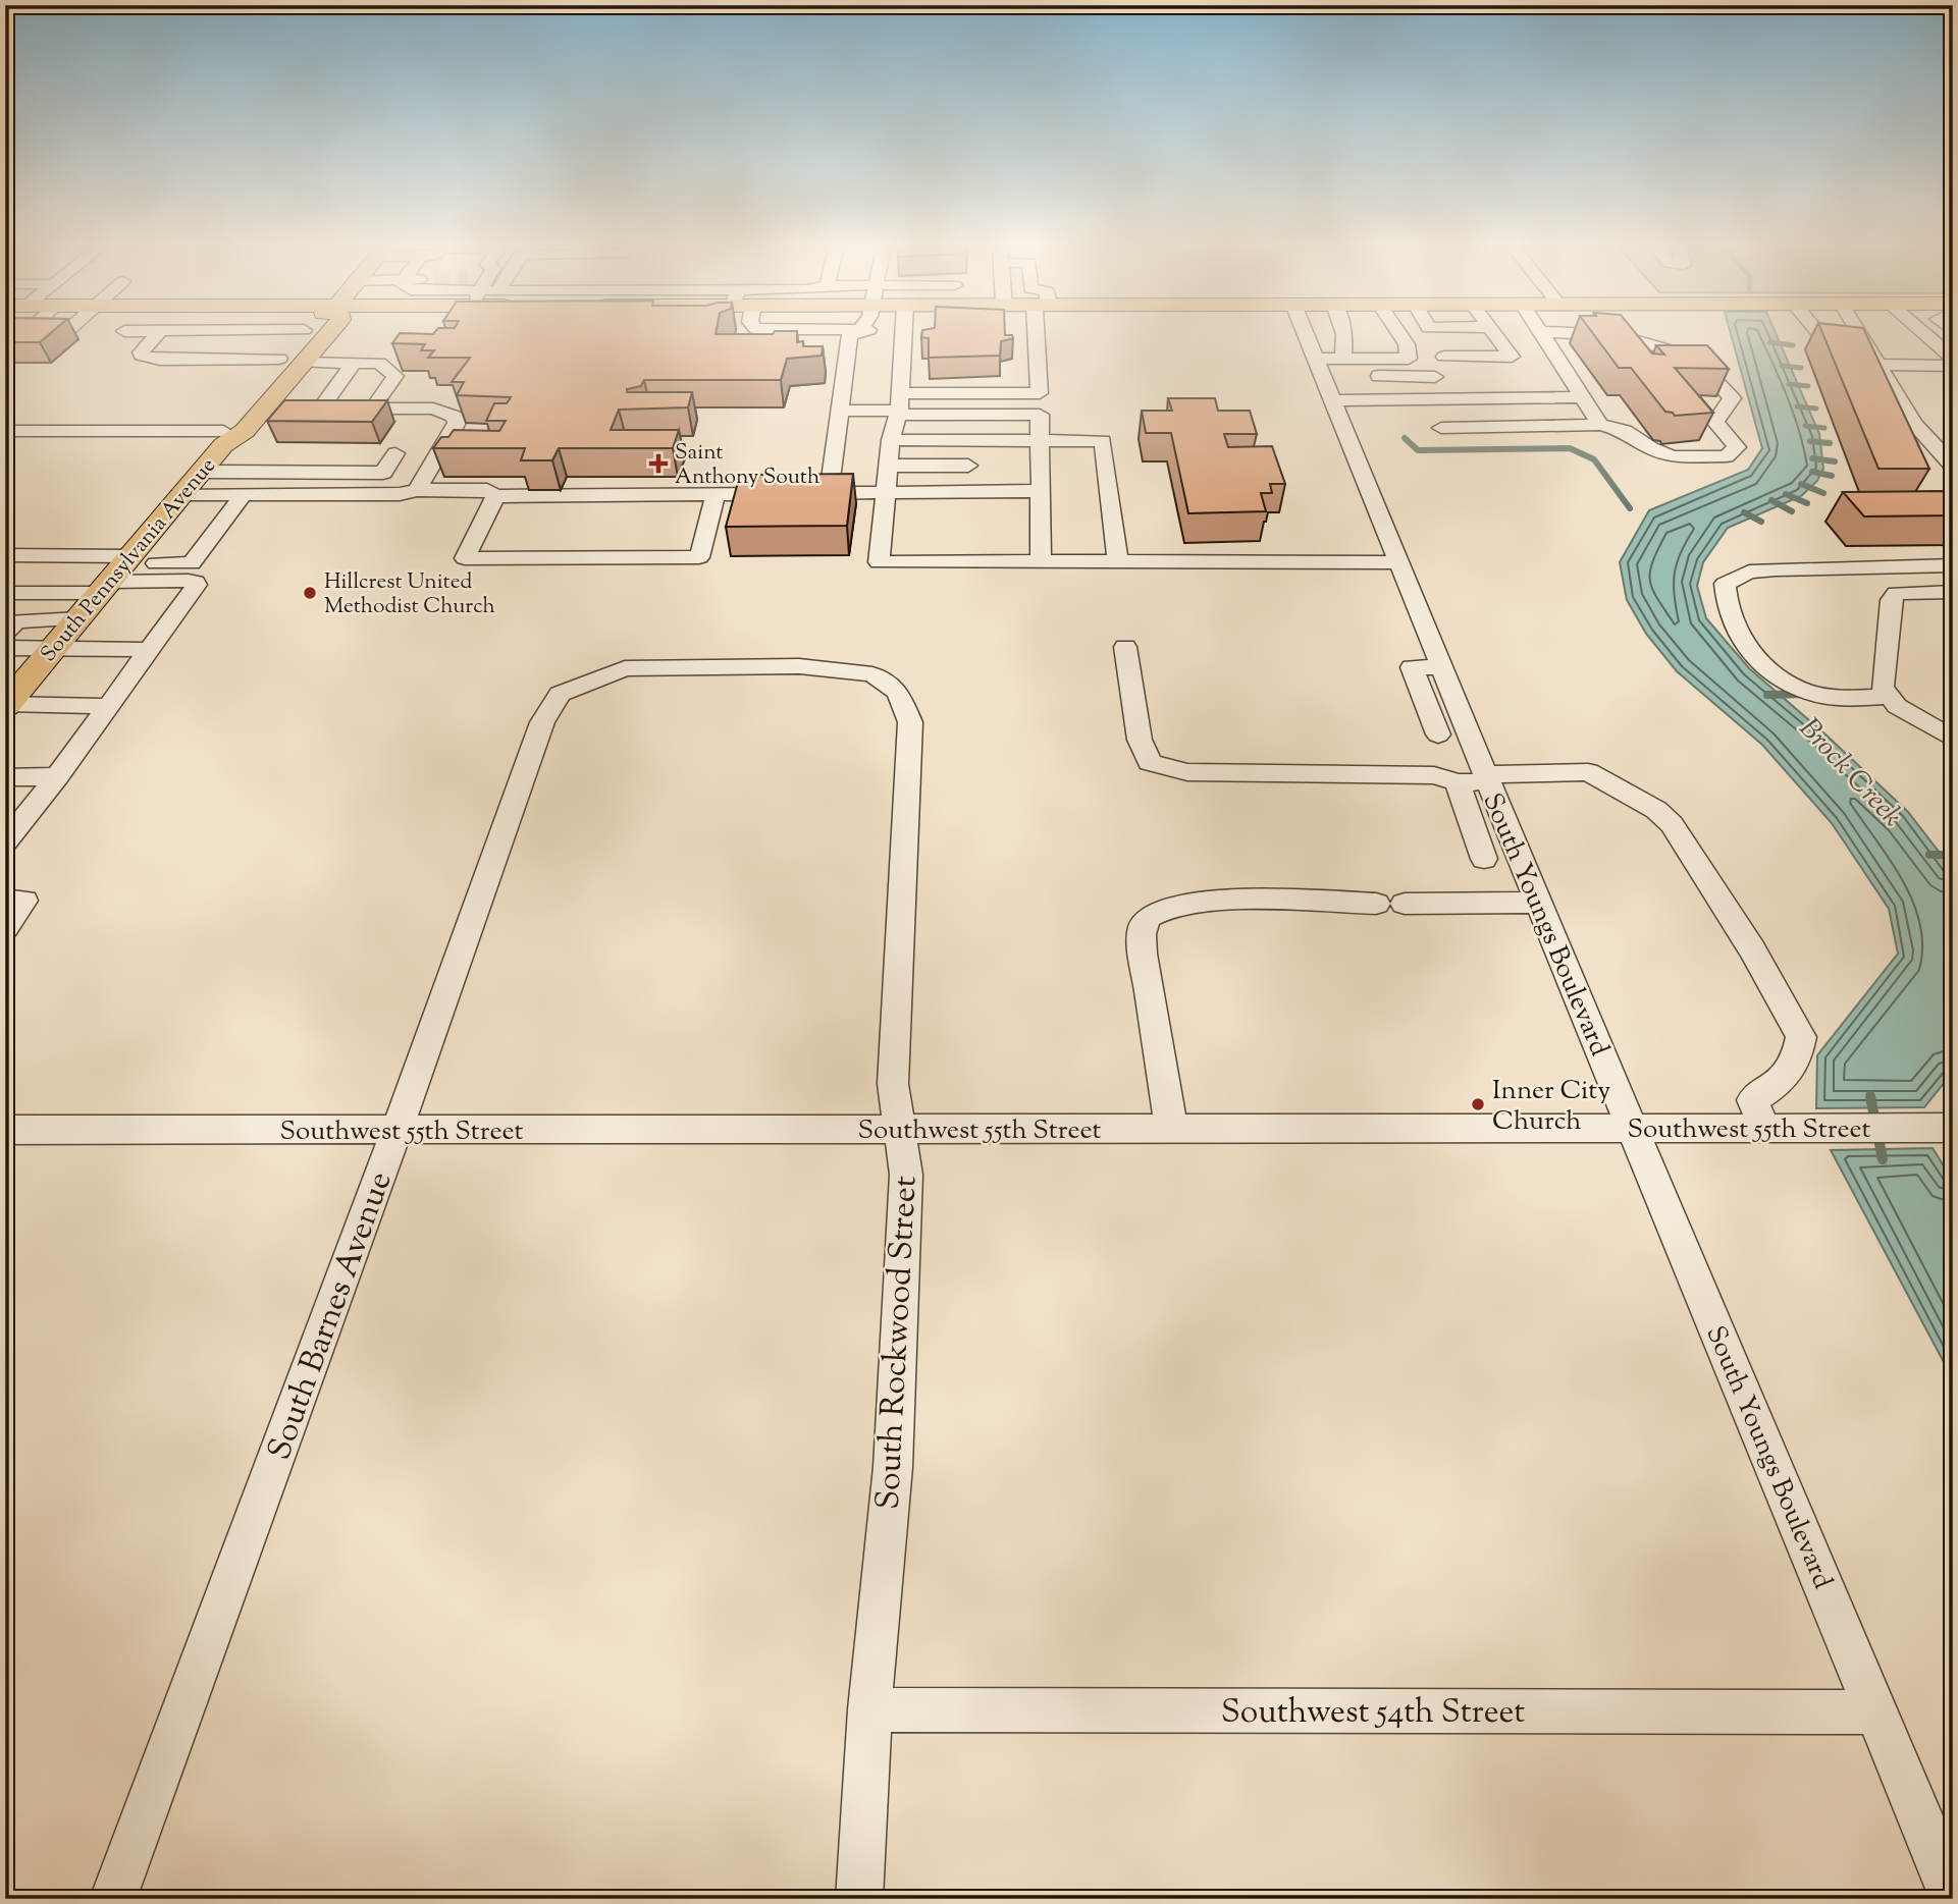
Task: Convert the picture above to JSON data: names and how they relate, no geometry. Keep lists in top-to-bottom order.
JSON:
{
  "streets": {
    "main road": ["South Pennsylvania Avenue"],
    "street": [
      "South Youngs Boulevard",
      "Southwest 55th Street",
      "South Barnes Avenue",
      "South Rockwood Street",
      "Southwest 54th Street"
    ]
  },
  "crossings": [
    ["South Youngs Boulevard", "Southwest 55th Street"],
    ["South Youngs Boulevard", "Southwest 54th Street"],
    ["Southwest 55th Street", "South Barnes Avenue"],
    ["Southwest 55th Street", "South Rockwood Street"],
    ["South Barnes Avenue", "South Rockwood Street"],
    ["South Rockwood Street", "Southwest 54th Street"]
  ],
  "water": ["Brock Creek"],
  "places": {
    "health": ["Saint Anthony South"],
    "other": ["Hillcrest United Methodist Church", "Inner City Church"]
  }
}
